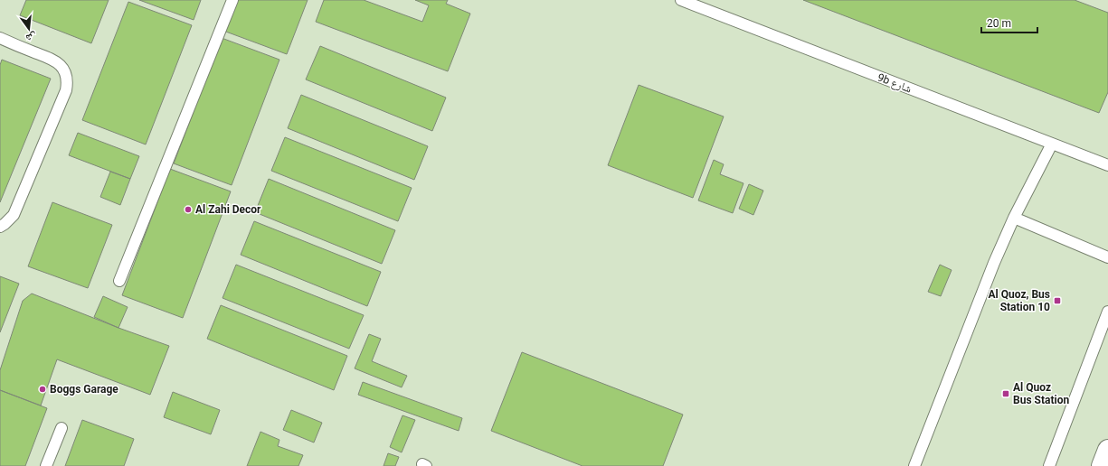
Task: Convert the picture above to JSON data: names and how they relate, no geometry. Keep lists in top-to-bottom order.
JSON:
{
  "streets": {
    "lane": ["9b شارع"]
  },
  "places": {
    "other": ["Al Zahi Decor", "Boggs Garage"],
    "transit": ["Al Quoz, Bus Station 10", "Al Quoz Bus Station"]
  },
  "scale_bar": "20 m",
  "north": "bottom"
}
